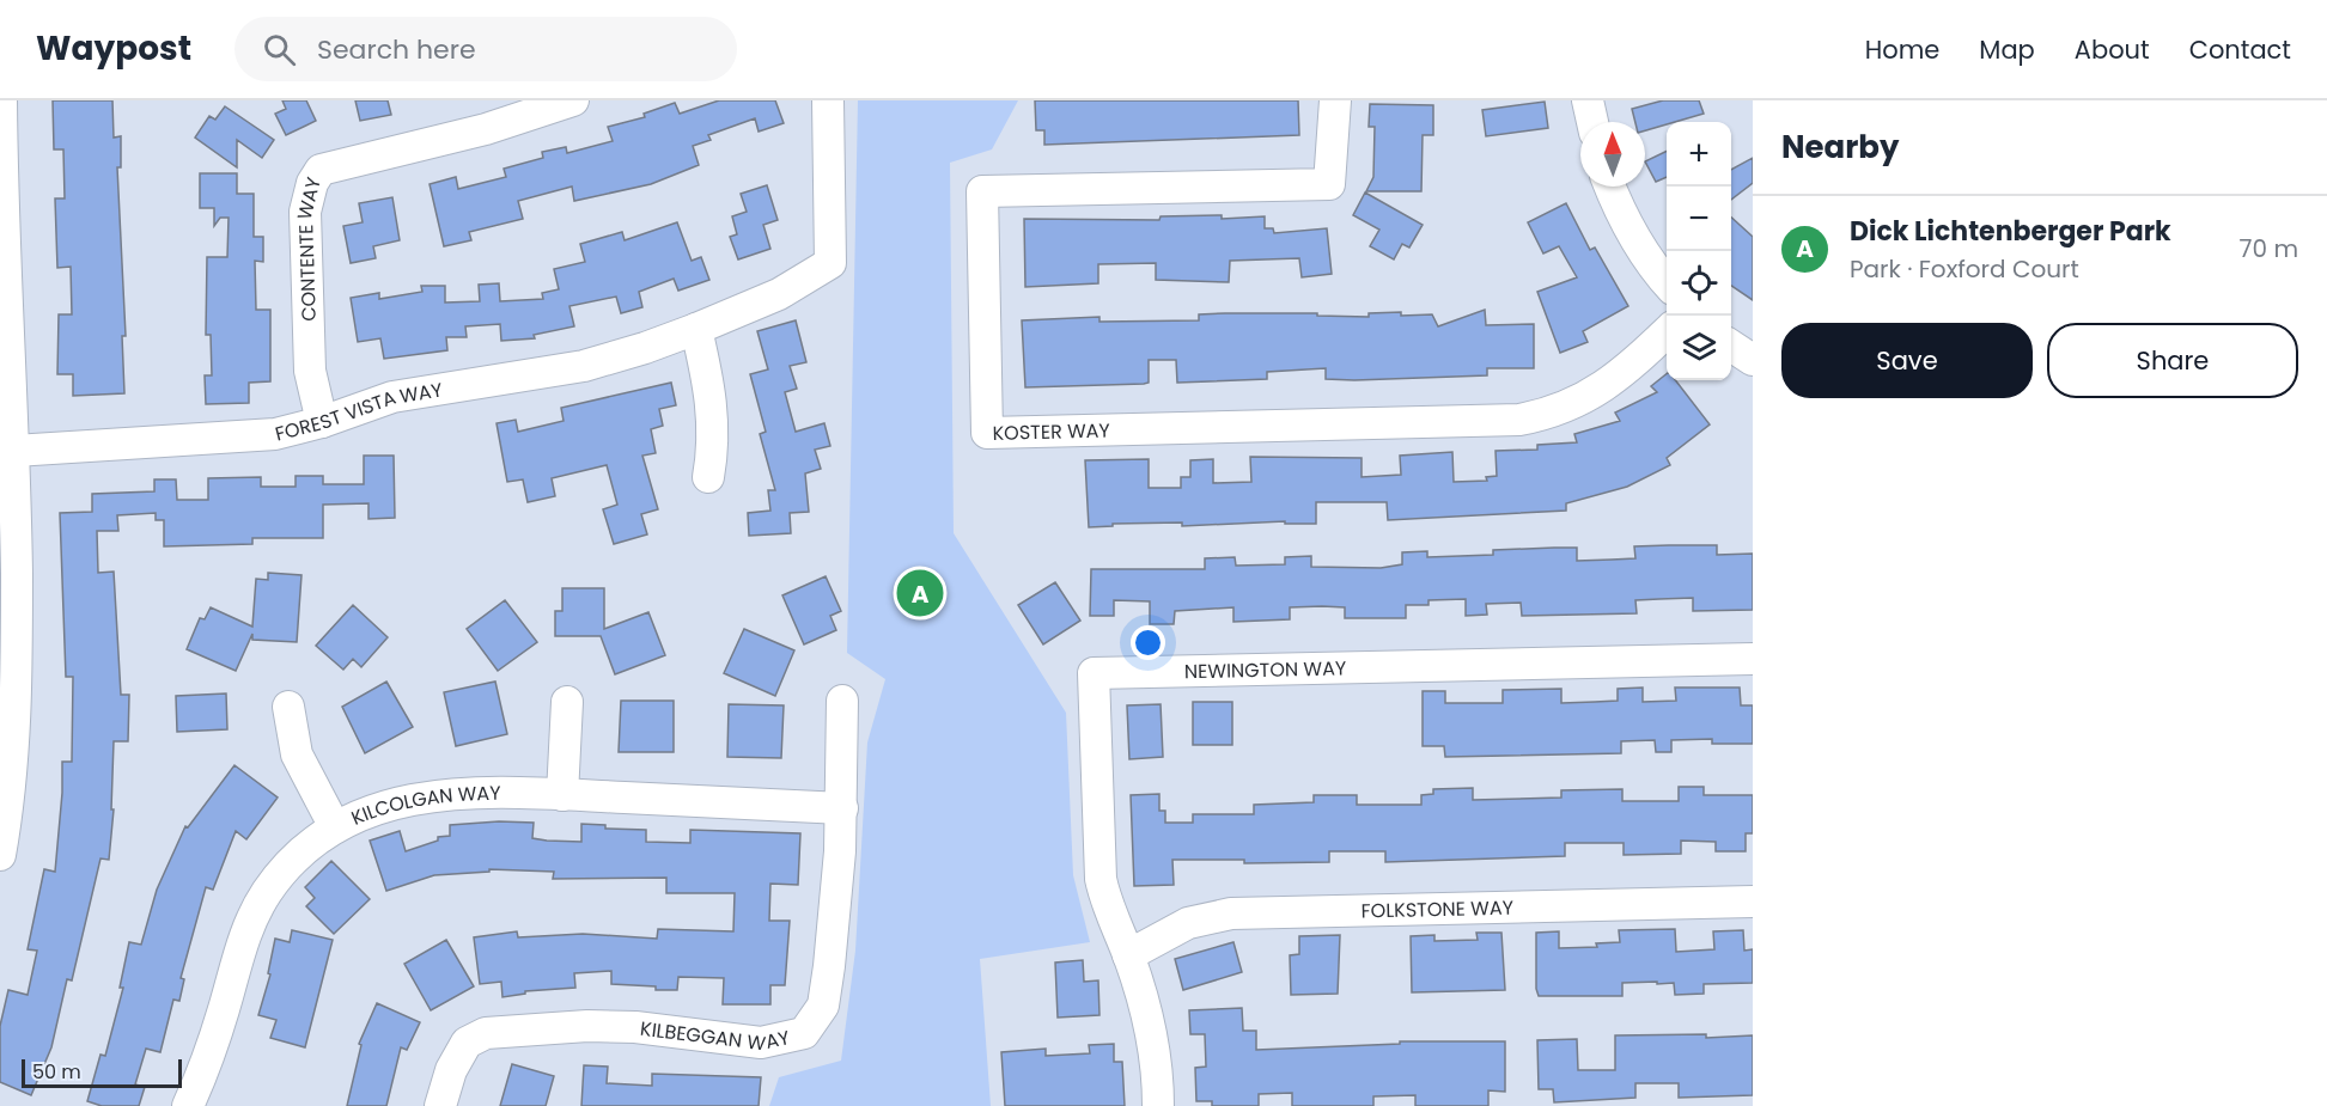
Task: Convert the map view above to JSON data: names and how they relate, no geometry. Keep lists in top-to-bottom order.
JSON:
{
  "streets": {
    "street": [
      "CONTENTE WAY",
      "FOREST VISTA WAY",
      "KOSTER WAY",
      "NEWINGTON WAY",
      "KILCOLGAN WAY",
      "FOLKSTONE WAY",
      "KILBEGGAN WAY"
    ]
  },
  "crossings": [
    ["CONTENTE WAY", "FOREST VISTA WAY"],
    ["NEWINGTON WAY", "FOLKSTONE WAY"],
    ["KILCOLGAN WAY", "KILBEGGAN WAY"]
  ],
  "scale_bar": "50 m",
  "north": "top",
  "page": {
    "header": "Waypost",
    "search": "Search here",
    "nav": [
      "Home",
      "Map",
      "About",
      "Contact"
    ],
    "heading": "Nearby",
    "map_buttons": ["+", "−"],
    "list": [
      {
        "mark": "A",
        "name": "Dick Lichtenberger Park",
        "note": "Park · Foxford Court",
        "value": "70 m"
      }
    ],
    "buttons": ["Save", "Share"],
    "pins": "A",
    "scale": "50 m"
  }
}
